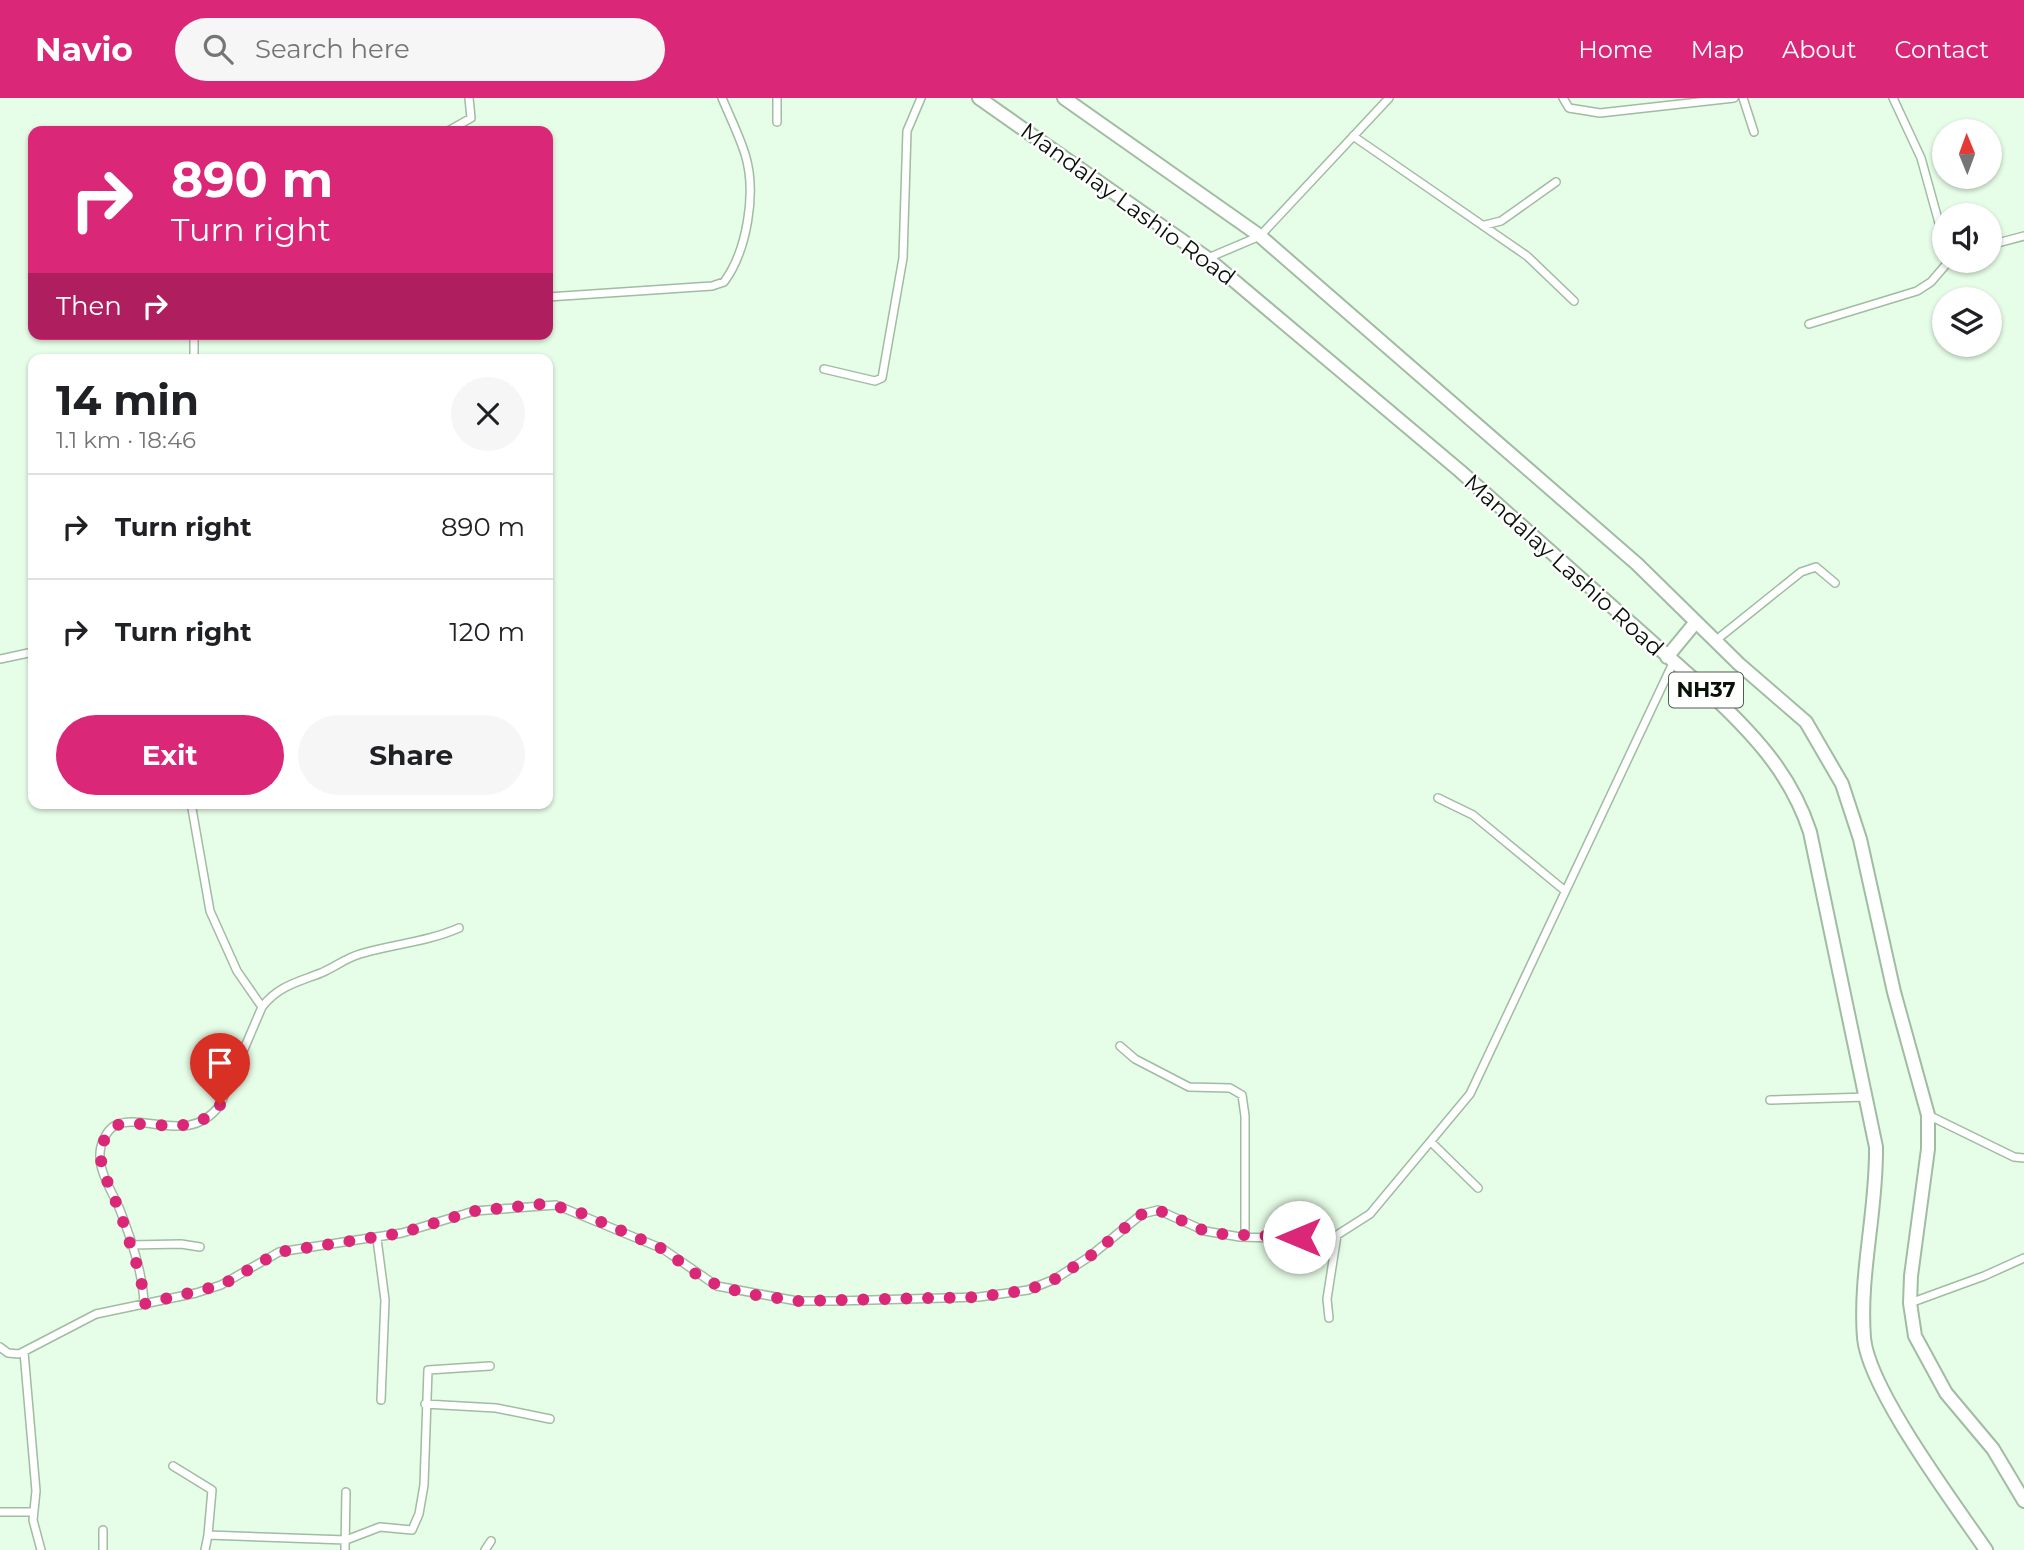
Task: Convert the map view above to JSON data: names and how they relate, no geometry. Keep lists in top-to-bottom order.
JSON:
{
  "streets": {
    "highway": ["Mandalay Lashio Road", "NH37"]
  },
  "north": "top",
  "page": {
    "header": "Navio",
    "search": "Search here",
    "nav": [
      "Home",
      "Map",
      "About",
      "Contact"
    ],
    "turn": ["890 m", "Turn right"],
    "then": "Then",
    "heading": ["14 min", "1.1 km · 18:46"],
    "list": [
      {
        "name": "Turn right",
        "value": "890 m"
      },
      {
        "name": "Turn right",
        "value": "120 m"
      }
    ],
    "buttons": ["Exit", "Share"]
  }
}
